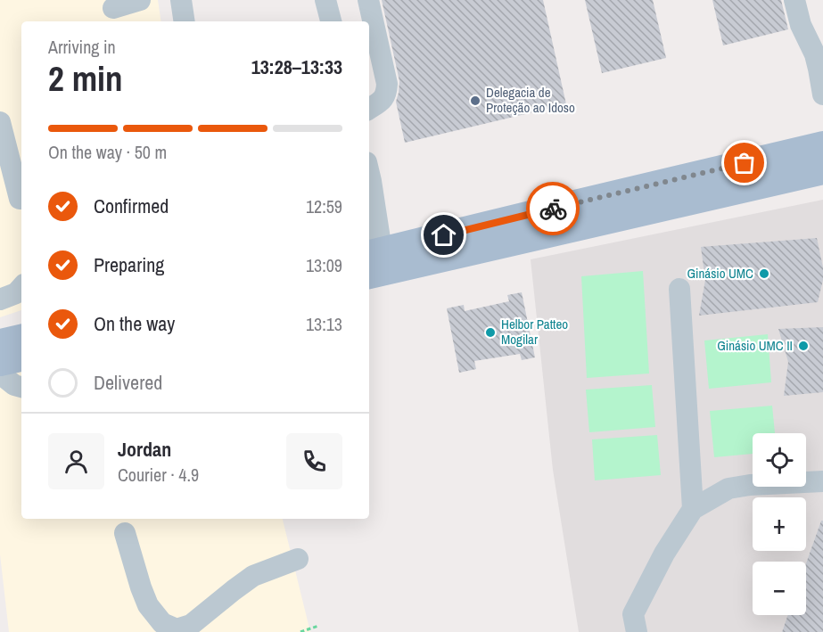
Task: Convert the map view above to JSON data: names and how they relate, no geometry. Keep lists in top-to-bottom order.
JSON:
{
  "places": [
    "Delegacia de Proteção ao Idoso",
    "Ginásio UMC",
    "Helbor Patteo Mogilar",
    "Ginásio UMC II"
  ],
  "page": {
    "heading": ["2 min", "Arriving in", "13:28–13:33"],
    "panel": ["Jordan", "Courier · 4.9"],
    "bar": "On the way · 50 m",
    "list": [
      ["Confirmed", "12:59"],
      ["Preparing", "13:09"],
      ["On the way", "13:13"],
      "Delivered"
    ],
    "map_buttons": ["+", "−"]
  }
}
